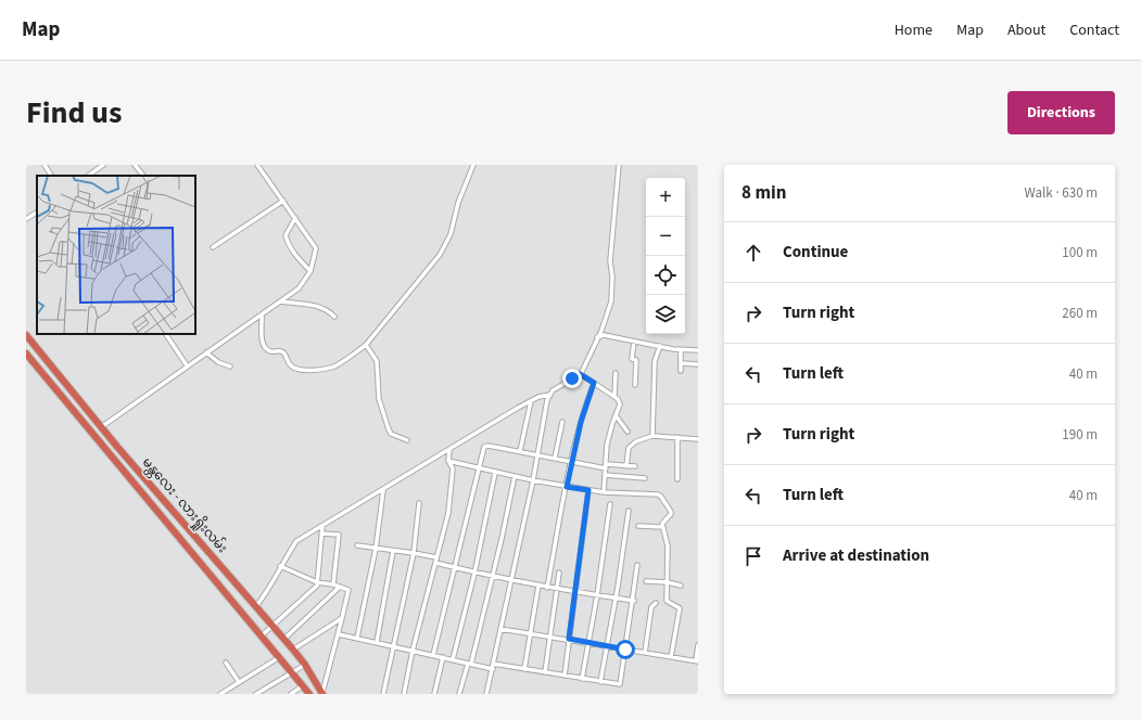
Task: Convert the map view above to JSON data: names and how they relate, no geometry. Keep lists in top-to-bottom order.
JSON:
{
  "streets": {
    "highway": ["မန္တလေး - လားရှိုးလမ်း"]
  },
  "page": {
    "header": "Map",
    "nav": [
      "Home",
      "Map",
      "About",
      "Contact"
    ],
    "title": "Find us",
    "buttons": "Directions",
    "heading": ["8 min", "Walk · 630 m"],
    "map_buttons": ["+", "−"],
    "list": [
      ["Continue", "100 m"],
      ["Turn right", "260 m"],
      ["Turn left", "40 m"],
      ["Turn right", "190 m"],
      ["Turn left", "40 m"],
      "Arrive at destination"
    ]
  }
}
